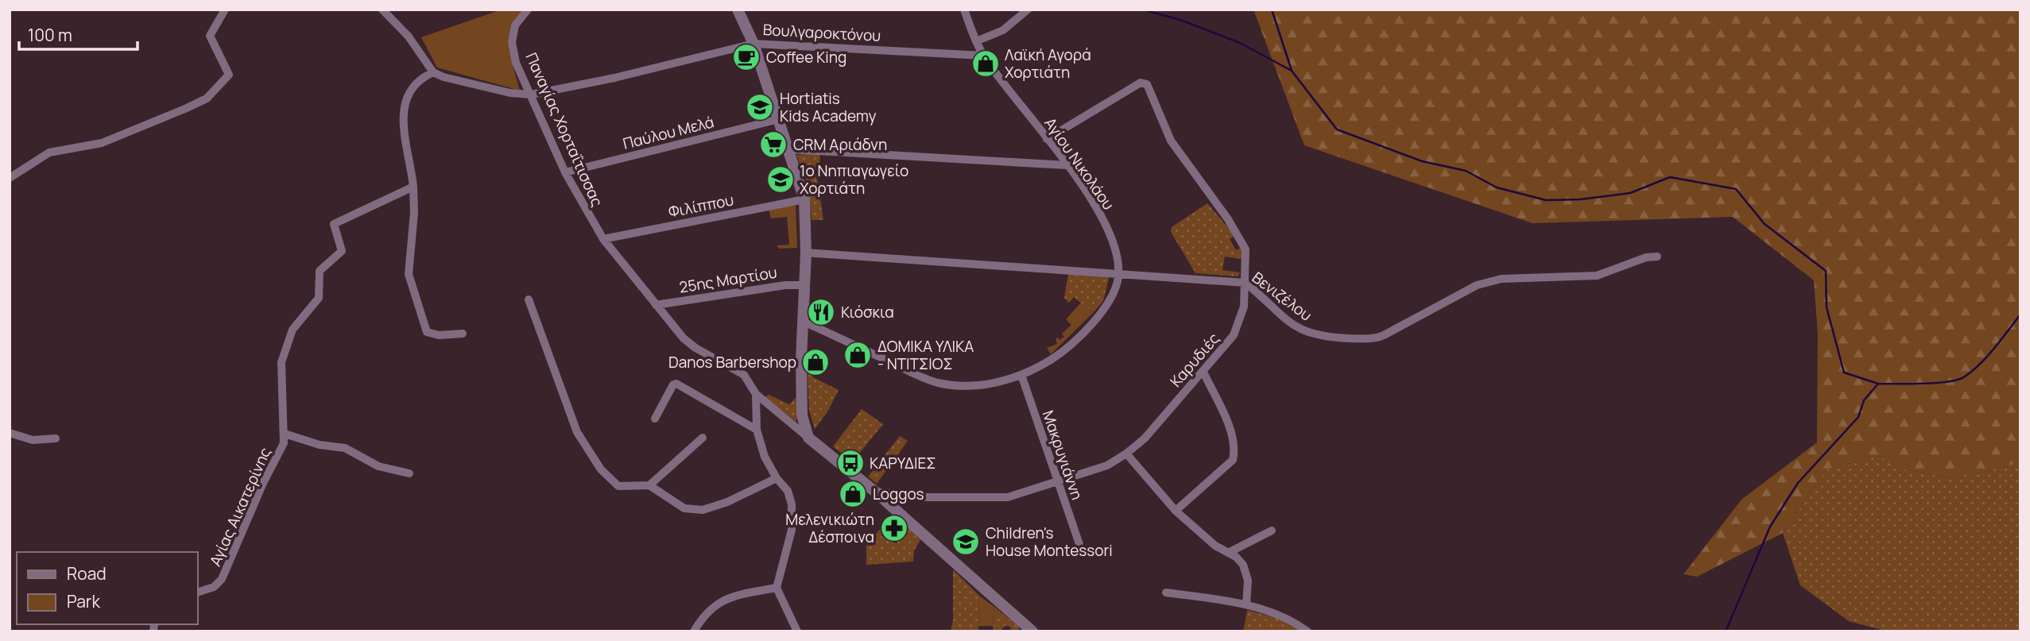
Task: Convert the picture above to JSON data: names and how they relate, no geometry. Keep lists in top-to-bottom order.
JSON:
{
  "streets": {
    "street": [
      "Βουλγαροκτόνου",
      "Παναγίας Χορταΐτισσας",
      "Παύλου Μελά",
      "Αγίου Νικολάου",
      "Φιλίππου",
      "25ης Μαρτίου",
      "Βενιζέλου",
      "Καρυδιές",
      "Μακρυγιάννη",
      "Αγίας Αικατερίνης"
    ]
  },
  "crossings": [
    ["Βουλγαροκτόνου", "Παναγίας Χορταΐτισσας"],
    ["Βουλγαροκτόνου", "Αγίου Νικολάου"],
    ["Παναγίας Χορταΐτισσας", "Παύλου Μελά"],
    ["Παναγίας Χορταΐτισσας", "Φιλίππου"],
    ["Παναγίας Χορταΐτισσας", "25ης Μαρτίου"],
    ["Αγίου Νικολάου", "Βενιζέλου"],
    ["Αγίου Νικολάου", "Καρυδιές"],
    ["Βενιζέλου", "Καρυδιές"],
    ["Καρυδιές", "Μακρυγιάννη"]
  ],
  "places": {
    "cafe": ["Coffee King"],
    "shop": [
      "Λαϊκή Αγορά Χορτιάτη",
      "ΔΟΜΙΚΑ ΥΛΙΚΑ - ΝΤΙΤΣΙΟΣ",
      "Danos Barbershop",
      "Loggos"
    ],
    "school or university": ["Hortiatis Kids Academy", "1ο Νηπιαγωγείο Χορτιάτη", "Children's House Montessori"],
    "supermarket": ["CRM Αριάδνη"],
    "restaurant": ["Κιόσκια"],
    "bus stop": ["ΚΑΡΥΔΙΕΣ"],
    "pharmacy": ["Μελενικιώτη Δέσποινα"]
  },
  "legend": ["Road", "Park"],
  "scale_bar": "100 m"
}
